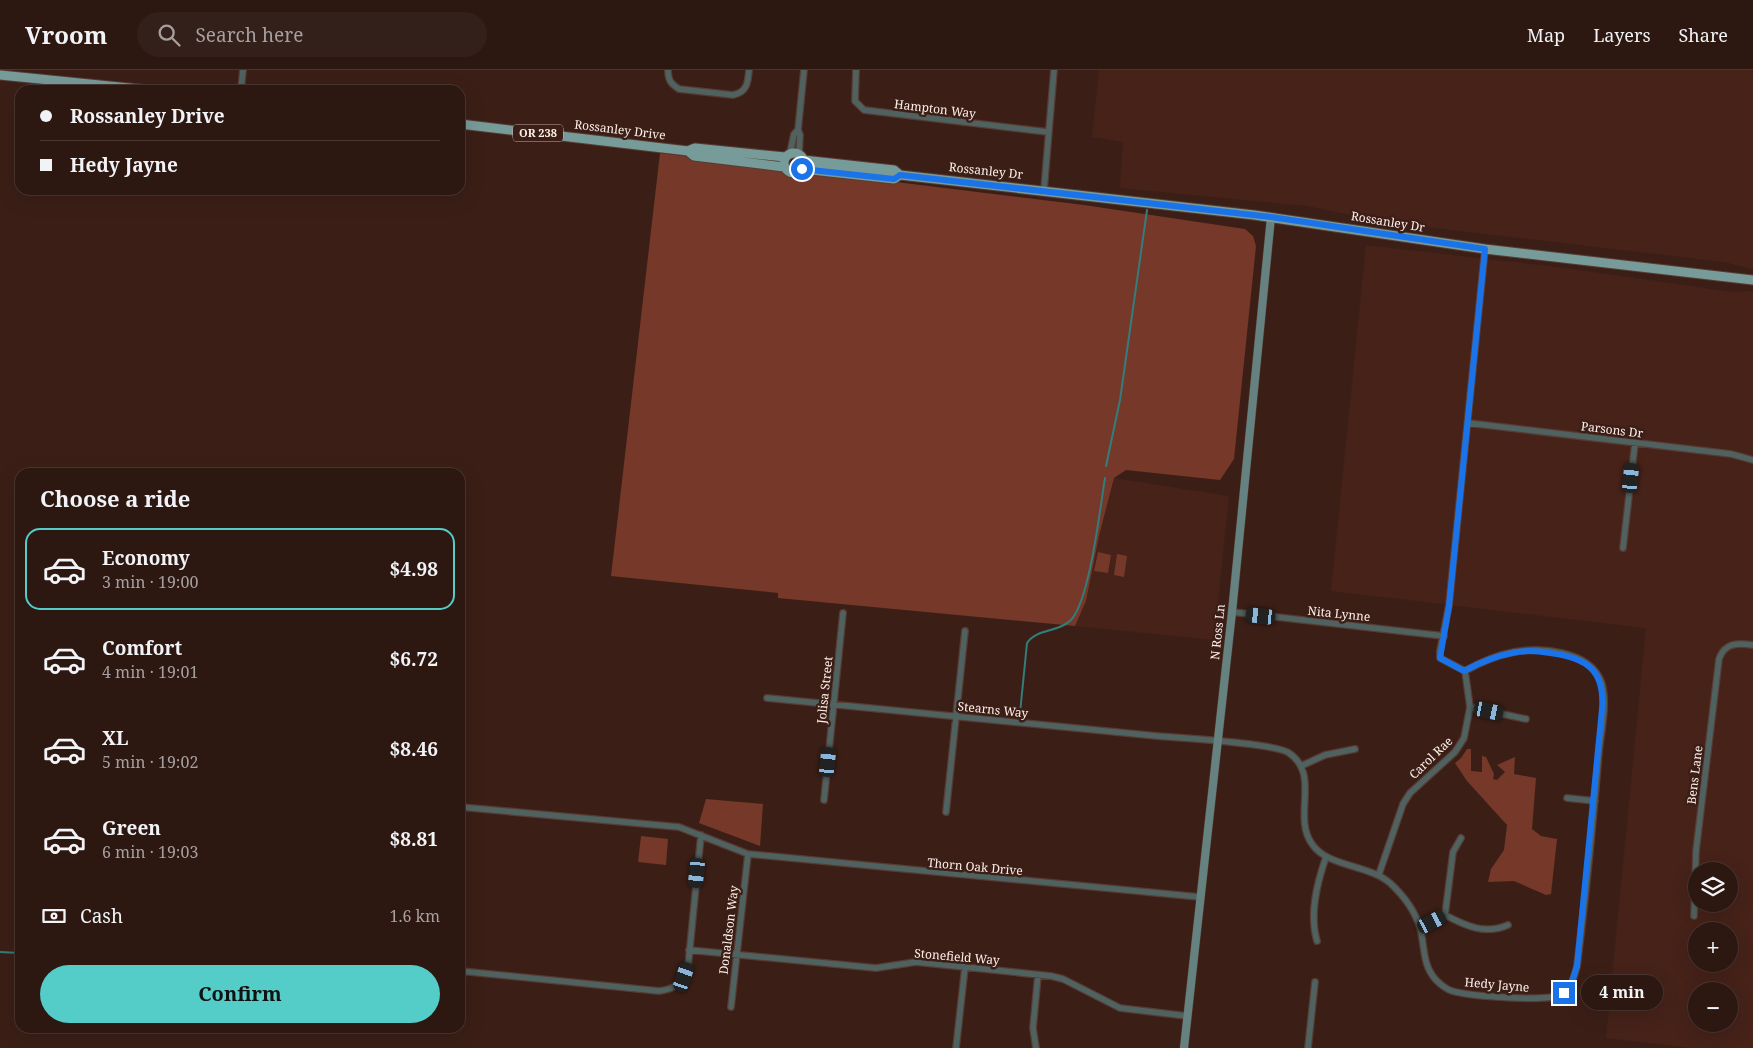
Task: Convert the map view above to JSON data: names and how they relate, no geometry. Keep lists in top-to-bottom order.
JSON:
{
  "streets": {
    "main road": [
      "Rossanley Drive",
      "OR 238",
      "Rossanley Dr",
      "N Ross Ln"
    ],
    "street": [
      "Hampton Way",
      "Parsons Dr",
      "Nita Lynne",
      "Jolisa Street",
      "Stearns Way",
      "Carol Rae",
      "Bens Lane",
      "Thorn Oak Drive",
      "Donaldson Way",
      "Stonefield Way",
      "Hedy Jayne"
    ]
  },
  "crossings": [
    ["Rossanley Drive", "Rossanley Dr"],
    ["Rossanley Dr", "N Ross Ln"],
    ["Nita Lynne", "N Ross Ln"],
    ["N Ross Ln", "Stearns Way"],
    ["N Ross Ln", "Thorn Oak Drive"],
    ["N Ross Ln", "Stonefield Way"],
    ["Jolisa Street", "Stearns Way"],
    ["Carol Rae", "Hedy Jayne"],
    ["Thorn Oak Drive", "Donaldson Way"],
    ["Donaldson Way", "Stonefield Way"]
  ],
  "page": {
    "header": "Vroom",
    "search": "Search here",
    "nav": ["Map", "Layers", "Share"],
    "banner": ["Rossanley Drive", "Hedy Jayne"],
    "heading": "Choose a ride",
    "list": [
      {
        "name": "Economy",
        "note": "3 min · 19:00",
        "value": "$4.98"
      },
      {
        "name": "Comfort",
        "note": "4 min · 19:01",
        "value": "$6.72"
      },
      {
        "name": "XL",
        "note": "5 min · 19:02",
        "value": "$8.46"
      },
      {
        "name": "Green",
        "note": "6 min · 19:03",
        "value": "$8.81"
      }
    ],
    "map_buttons": ["+", "−"],
    "pay": ["Cash", "1.6 km"],
    "buttons": "Confirm",
    "bubble": "4 min"
  }
}
